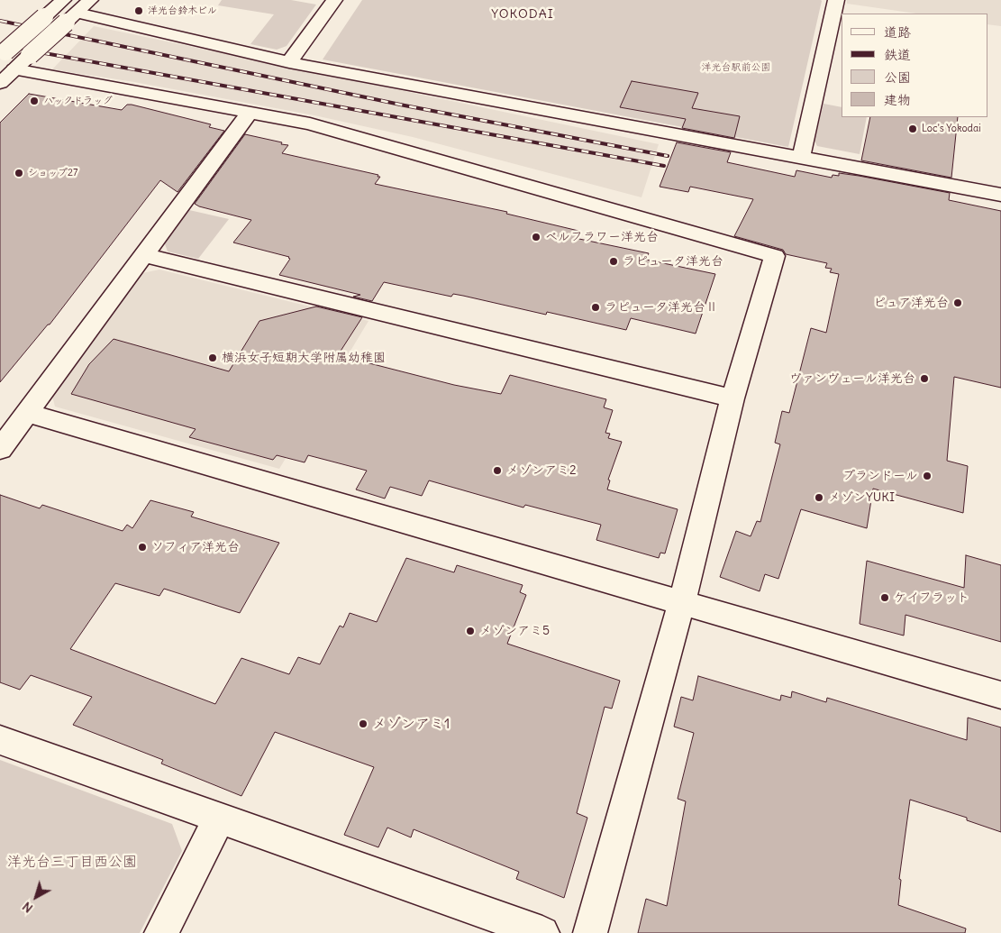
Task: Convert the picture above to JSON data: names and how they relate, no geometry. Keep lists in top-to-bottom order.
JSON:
{
  "districts": ["YOKODAI"],
  "parks": ["洋光台駅前公園", "洋光台三丁目西公園"],
  "places": [
    "洋光台鈴木ビル",
    "ハックドラッグ",
    "Loc's Yokodai",
    "ショップ27",
    "ベルフラワー洋光台",
    "ラピュータ洋光台",
    "ピュア洋光台",
    "ラピュータ洋光台Ⅱ",
    "横浜女子短期大学附属幼稚園",
    "ヴァンヴェール洋光台",
    "メゾンアミ2",
    "プランドール",
    "メゾンYUKI",
    "ソフィア洋光台",
    "ケイフラット",
    "メゾンアミ5",
    "メゾンアミ1"
  ],
  "legend": [
    "道路",
    "鉄道",
    "公園",
    "建物"
  ],
  "north": "bottom left"
}
